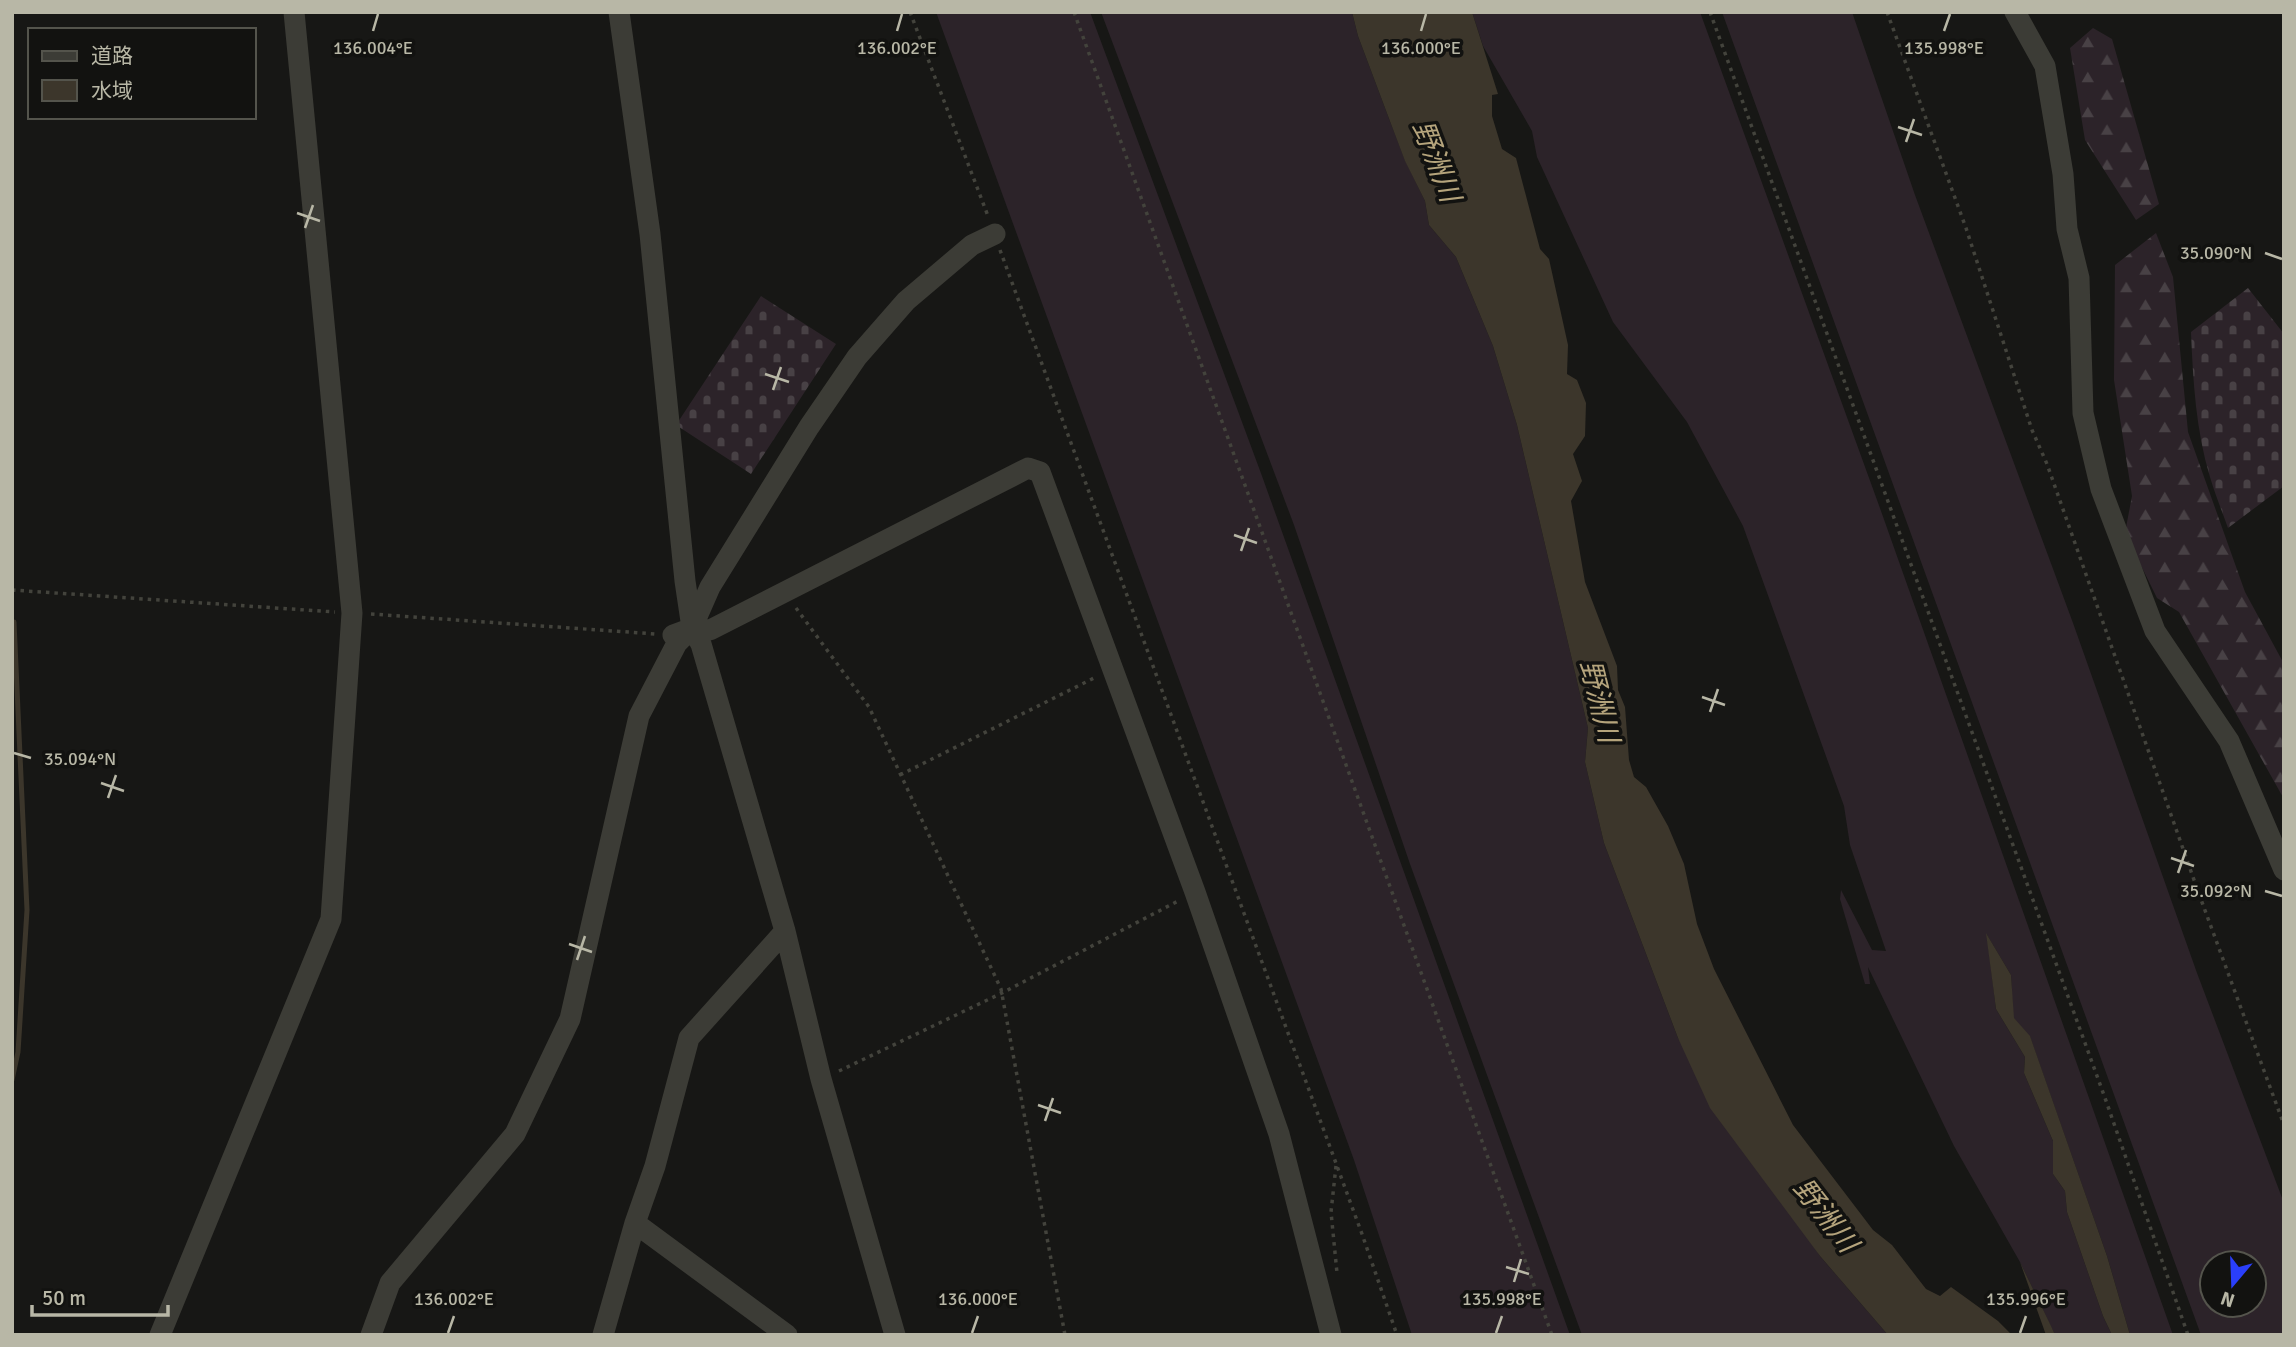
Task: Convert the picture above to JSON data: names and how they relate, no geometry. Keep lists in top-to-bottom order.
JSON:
{
  "water": ["野洲川"],
  "legend": ["道路", "水域"],
  "scale_bar": "50 m",
  "north": "bottom",
  "coordinates": [
    "136.004°E",
    "136.002°E",
    "135.998°E",
    "136.000°E",
    "35.090°N",
    "35.094°N",
    "35.092°N",
    "135.996°E"
  ]
}
